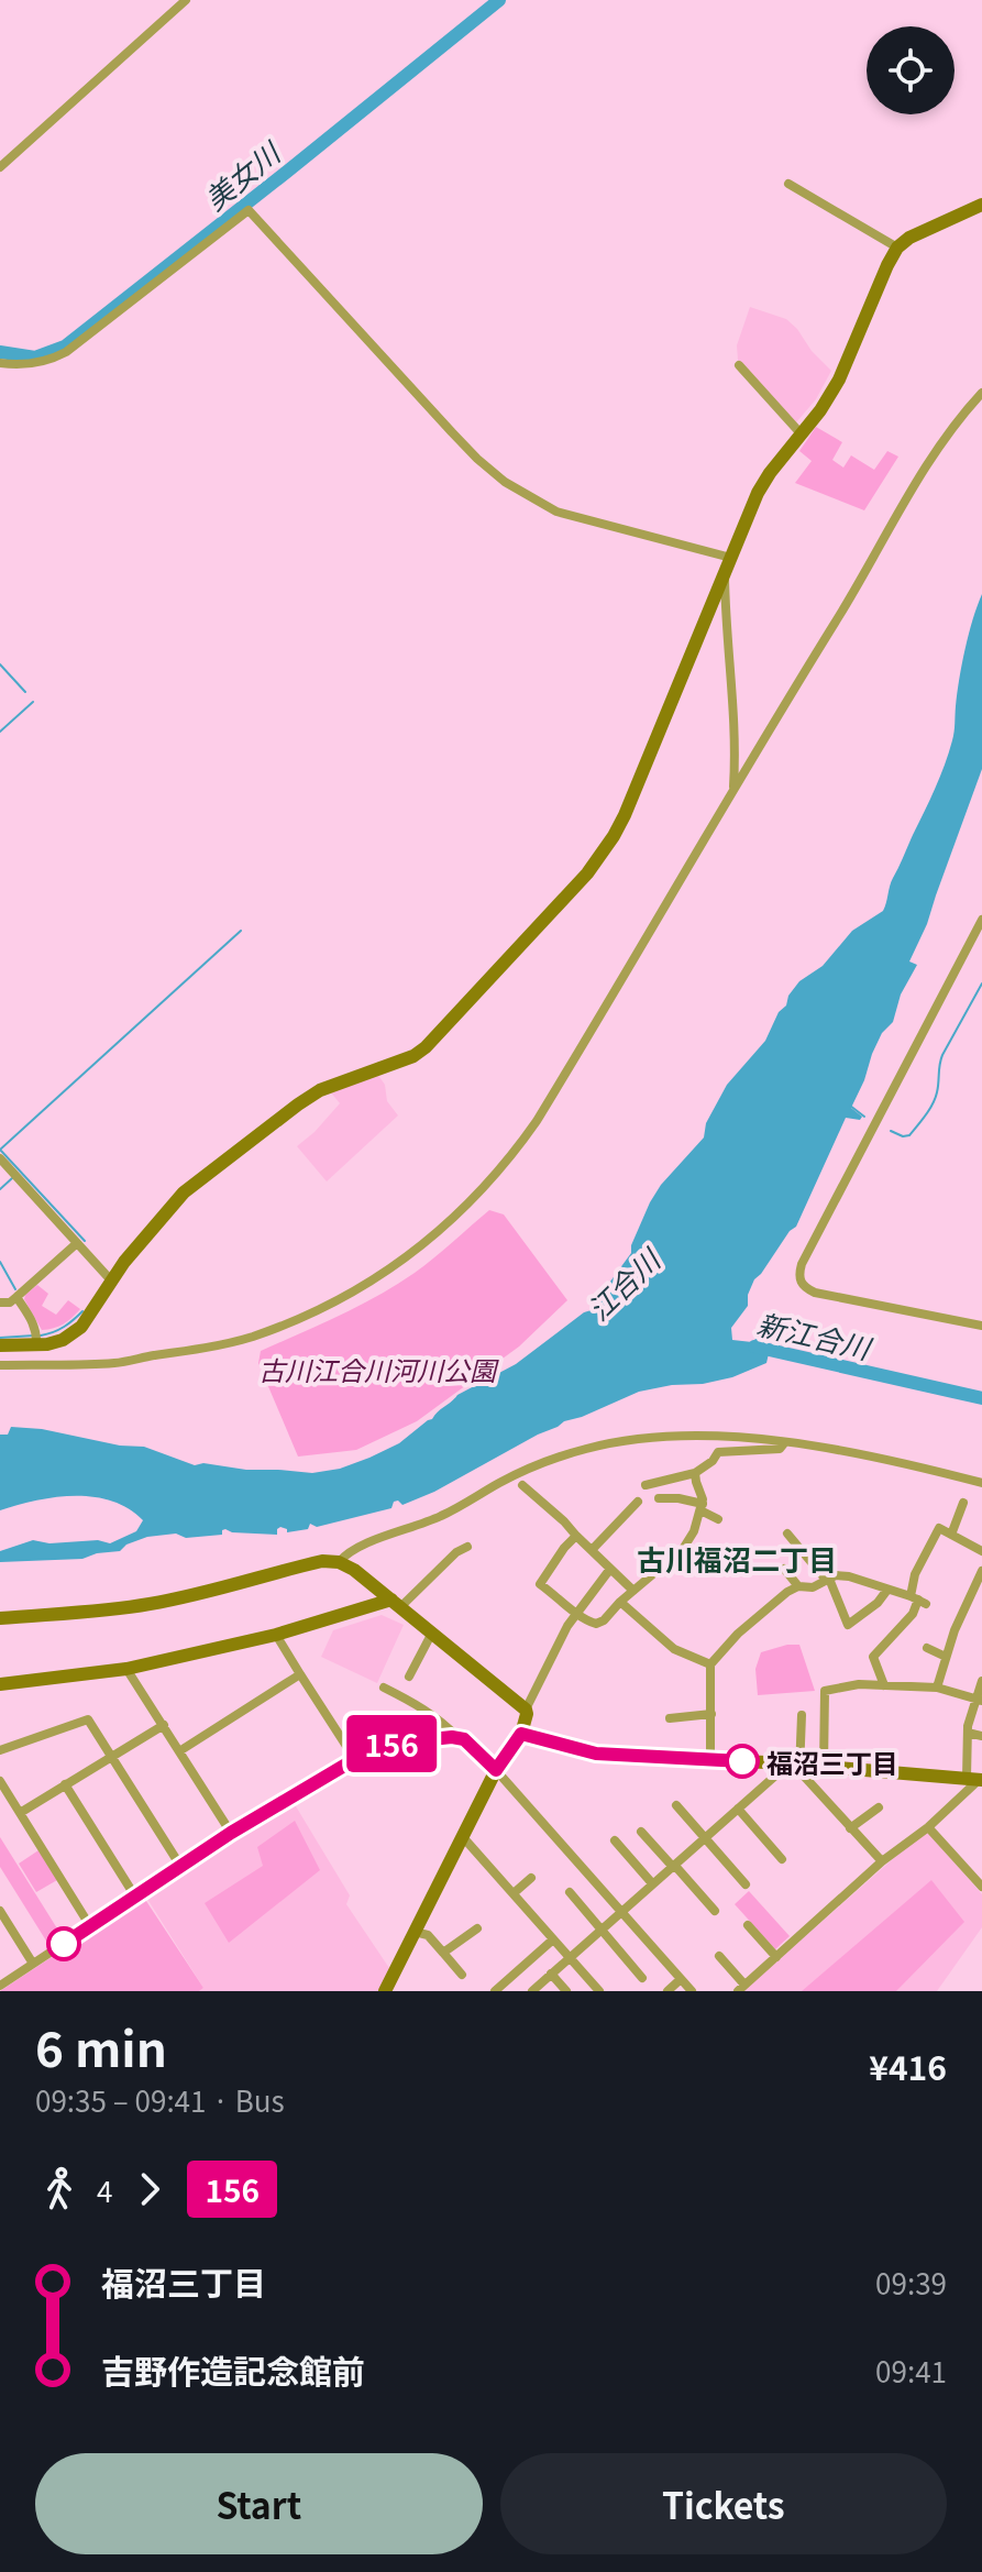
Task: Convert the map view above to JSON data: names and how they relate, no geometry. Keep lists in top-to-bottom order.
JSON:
{
  "districts": ["古川福沼二丁目"],
  "water": ["美女川", "江合川", "新江合川"],
  "parks": ["古川江合川河川公園"],
  "places": ["福沼三丁目"],
  "lines": ["bus line 156"],
  "page": {
    "on_map": "156",
    "heading": ["6 min", "09:35 – 09:41 · Bus", "¥416"],
    "legs": ["4", "156"],
    "list": [
      {
        "name": "福沼三丁目",
        "value": "09:39"
      },
      {
        "name": "吉野作造記念館前",
        "value": "09:41"
      }
    ],
    "buttons": ["Start", "Tickets"]
  }
}
